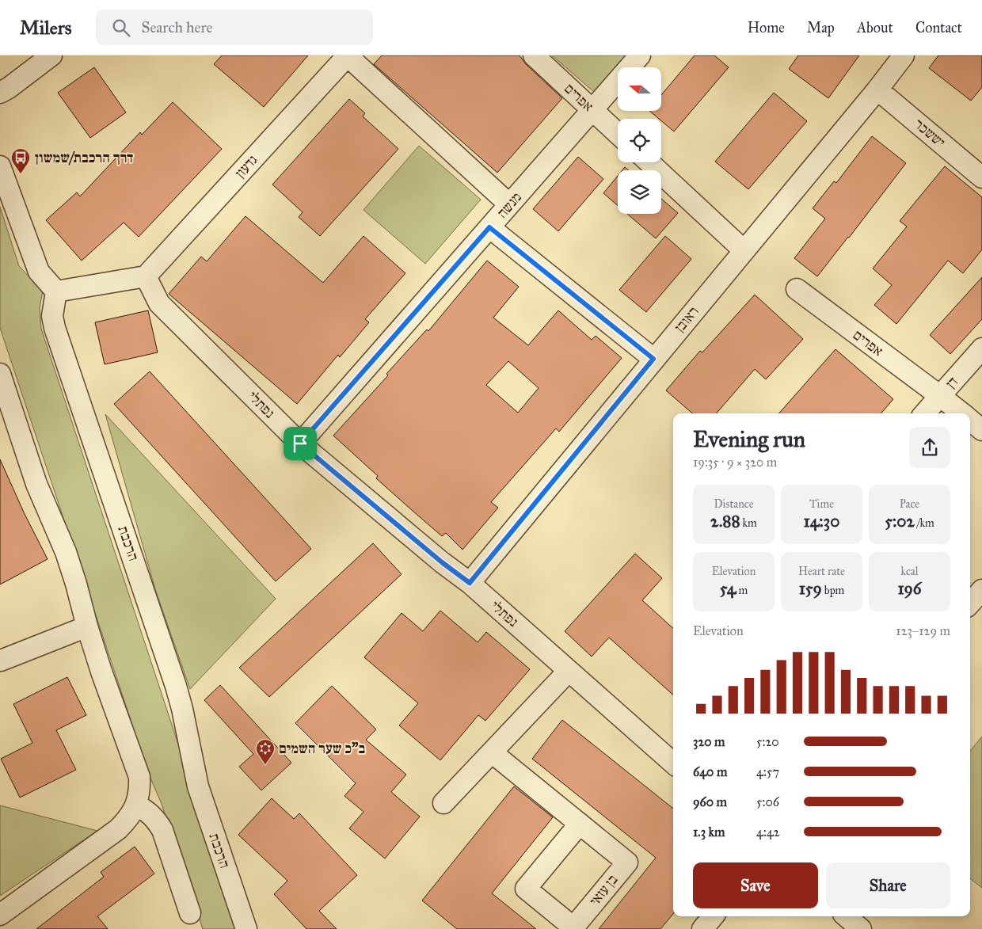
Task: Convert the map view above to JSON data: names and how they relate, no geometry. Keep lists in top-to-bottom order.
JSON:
{
  "streets": {
    "street": [
      "אפרים",
      "יששכר",
      "גדעון",
      "מנשה",
      "ראובן",
      "דן",
      "נפתלי",
      "הרכבת",
      "בן עזאי"
    ]
  },
  "crossings": [
    ["אפרים", "מנשה"],
    ["אפרים", "דן"],
    ["יששכר", "ראובן"],
    ["גדעון", "נפתלי"],
    ["מנשה", "נפתלי"],
    ["ראובן", "נפתלי"]
  ],
  "places": {
    "bus stop": ["דרך הרכבת/שמשון"],
    "synagogue": ["ב\"כ שער השמים"]
  },
  "north": "left",
  "page": {
    "header": "Milers",
    "search": "Search here",
    "nav": [
      "Home",
      "Map",
      "About",
      "Contact"
    ],
    "heading": ["Evening run", "19:35 · 9 × 320 m"],
    "stats": [
      ["Distance", "2.88 km"],
      ["Time", "14:30"],
      ["Pace", "5:02 /km"],
      ["Elevation", "54 m"],
      ["Heart rate", "159 bpm"],
      ["kcal", "196"]
    ],
    "chart": ["Elevation", "123–129 m"],
    "list": [
      {
        "name": "320 m",
        "note": "5:20"
      },
      {
        "name": "640 m",
        "note": "4:57"
      },
      {
        "name": "960 m",
        "note": "5:06"
      },
      {
        "name": "1.3 km",
        "note": "4:42"
      }
    ],
    "buttons": ["Save", "Share"]
  }
}
